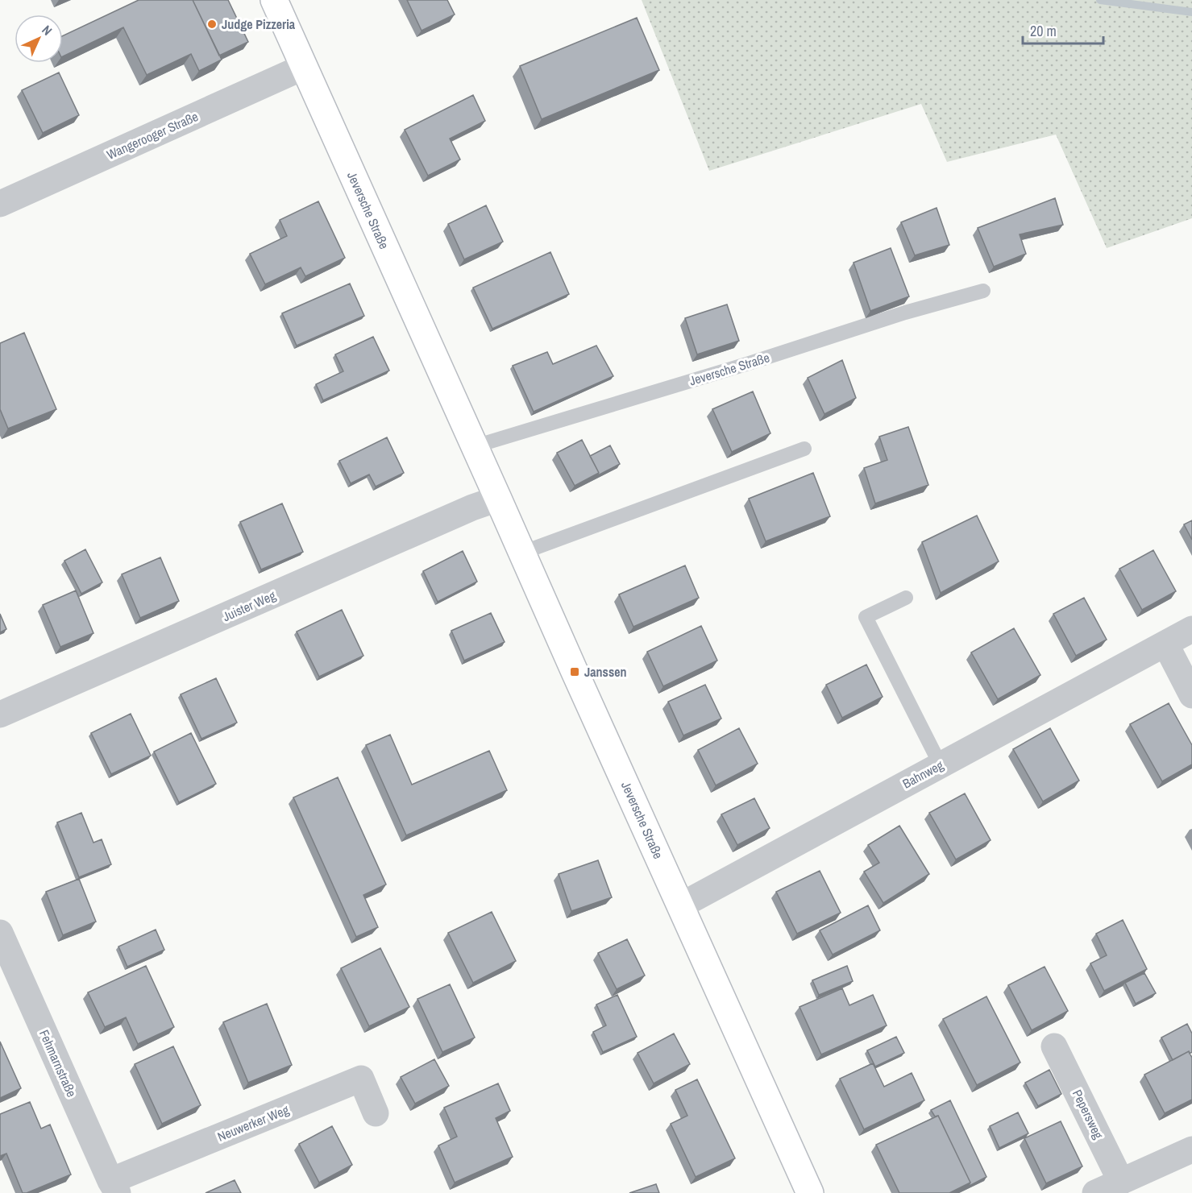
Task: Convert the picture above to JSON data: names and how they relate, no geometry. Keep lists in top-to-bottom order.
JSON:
{
  "streets": {
    "street": [
      "Wangerooger Straße",
      "Jeversche Straße",
      "Juister Weg",
      "Bahnweg",
      "Fehmarnstraße",
      "Pepersweg",
      "Neuwerker Weg"
    ]
  },
  "crossings": [
    ["Wangerooger Straße", "Jeversche Straße"],
    ["Jeversche Straße", "Juister Weg"],
    ["Jeversche Straße", "Bahnweg"],
    ["Fehmarnstraße", "Neuwerker Weg"]
  ],
  "places": {
    "other": ["Judge Pizzeria"],
    "transit": ["Janssen"]
  },
  "scale_bar": "20 m",
  "north": "top right"
}
